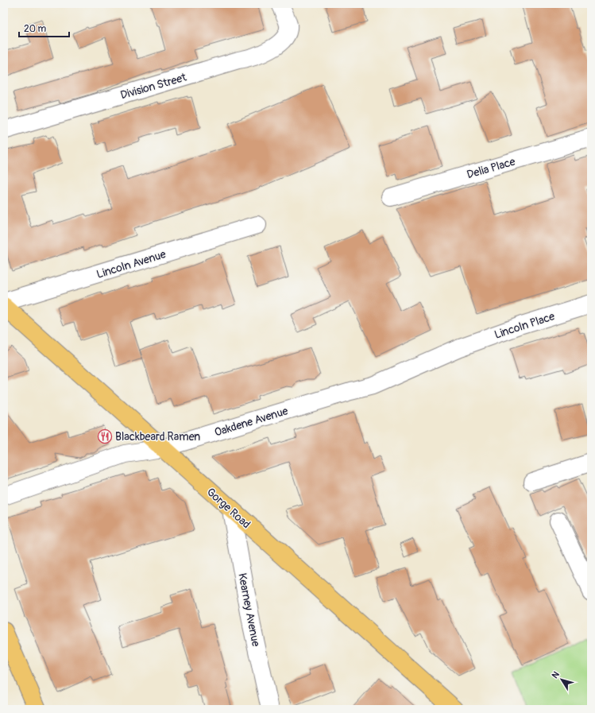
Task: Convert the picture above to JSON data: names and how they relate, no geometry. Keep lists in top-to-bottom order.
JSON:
{
  "streets": {
    "main road": ["Gorge Road"],
    "street": [
      "Division Street",
      "Delia Place",
      "Lincoln Avenue",
      "Lincoln Place",
      "Oakdene Avenue",
      "Kearney Avenue"
    ]
  },
  "crossings": [
    ["Lincoln Place", "Oakdene Avenue"],
    ["Oakdene Avenue", "Gorge Road"],
    ["Gorge Road", "Kearney Avenue"]
  ],
  "places": {
    "restaurant": ["Blackbeard Ramen"]
  },
  "scale_bar": "20 m",
  "north": "top left"
}
